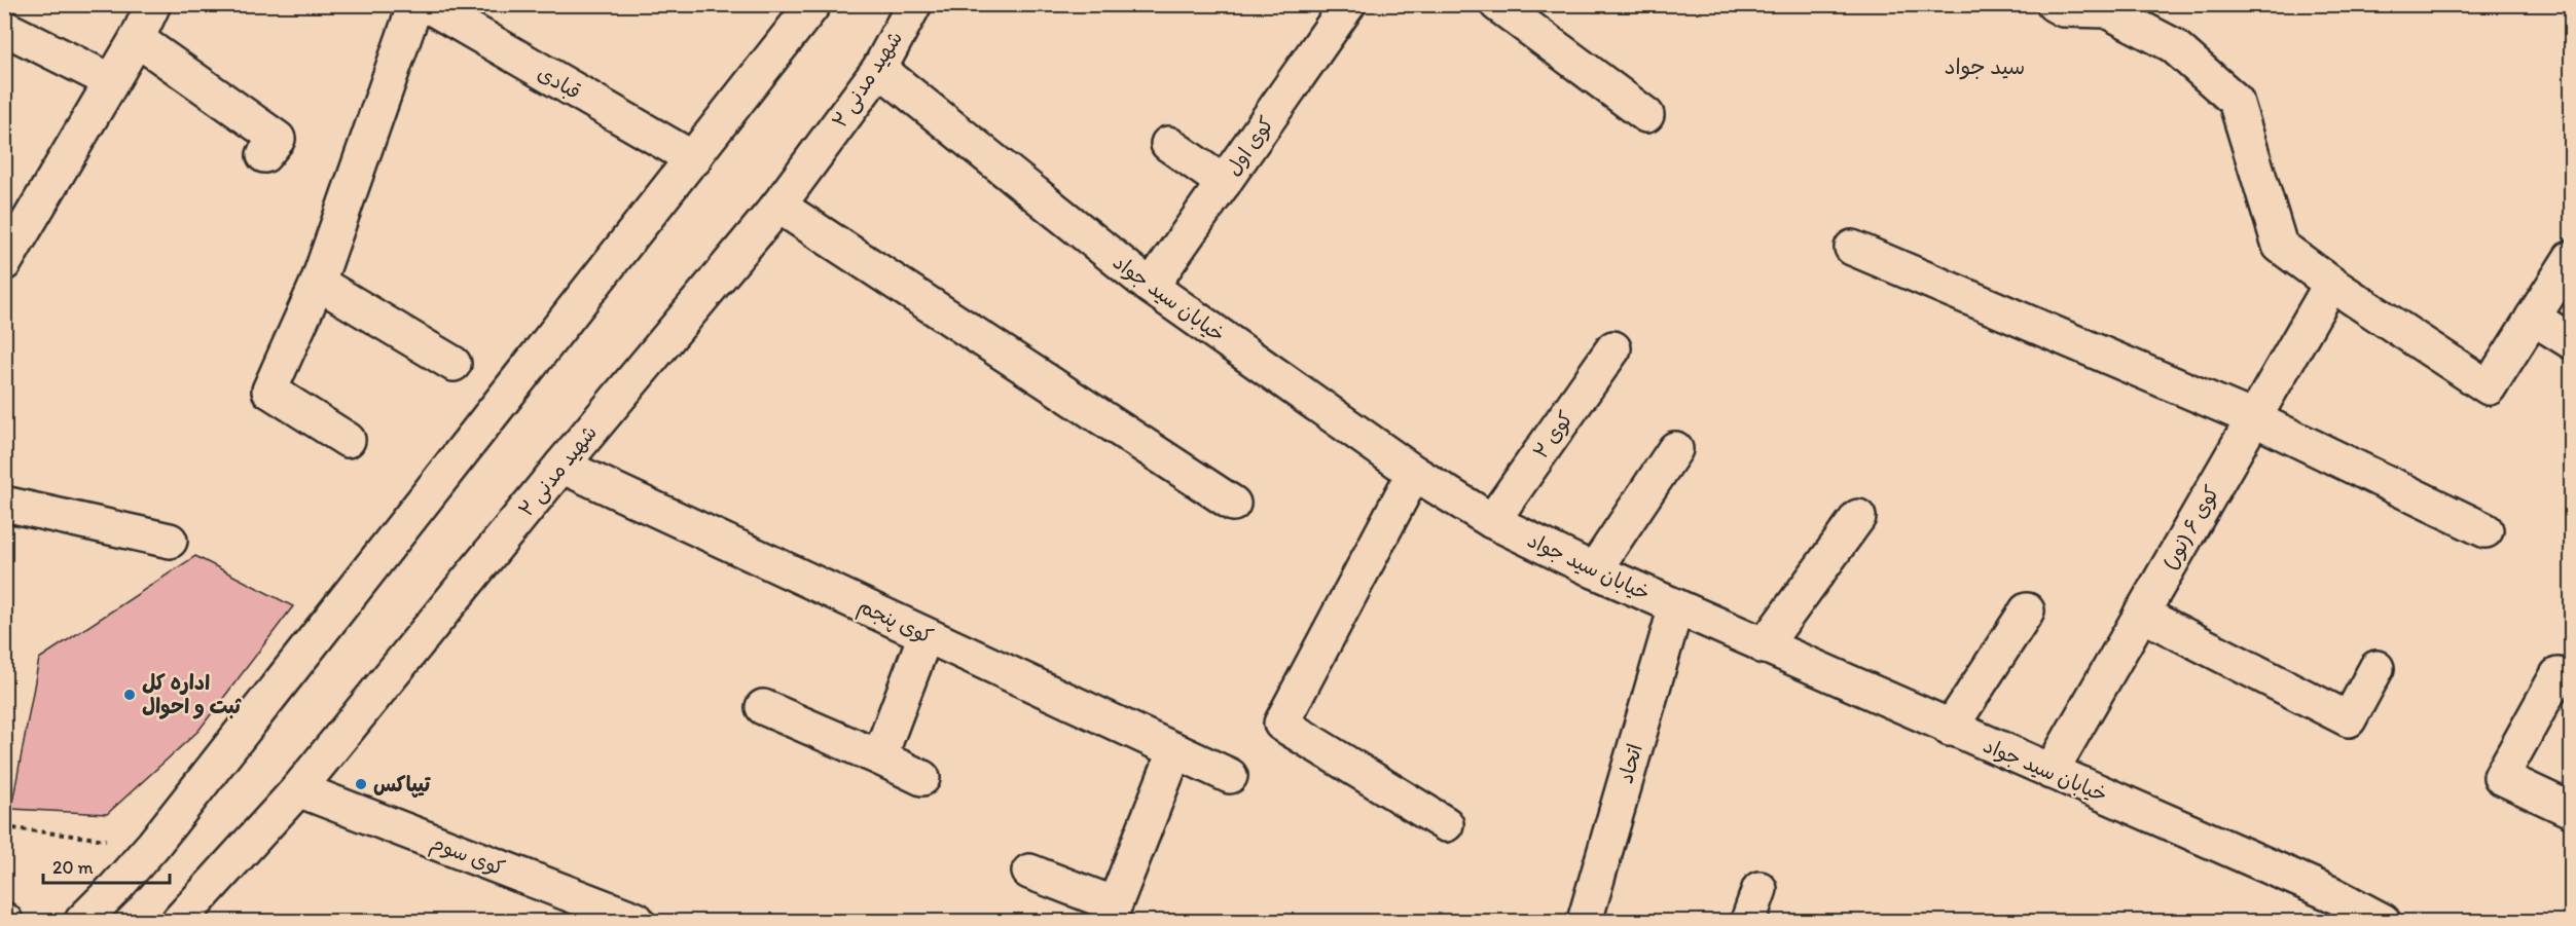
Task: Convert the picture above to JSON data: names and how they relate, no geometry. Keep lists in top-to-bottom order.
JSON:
{
  "streets": {
    "street": [
      "شهید مدنی ۲",
      "قبادی",
      "کوی اول",
      "خیابان سید جواد",
      "کوی ۲",
      "کوی ۶ (نور)",
      "کوی پنجم",
      "اتحاد",
      "کوی سوم"
    ]
  },
  "crossings": [
    ["شهید مدنی ۲", "خیابان سید جواد"],
    ["شهید مدنی ۲", "کوی پنجم"],
    ["شهید مدنی ۲", "کوی سوم"],
    ["کوی اول", "خیابان سید جواد"],
    ["خیابان سید جواد", "کوی ۲"],
    ["خیابان سید جواد", "کوی ۶ (نور)"],
    ["خیابان سید جواد", "اتحاد"]
  ],
  "districts": ["سید جواد"],
  "places": ["اداره کل ثبت و احوال", "تیپاکس"],
  "scale_bar": "20 m"
}
